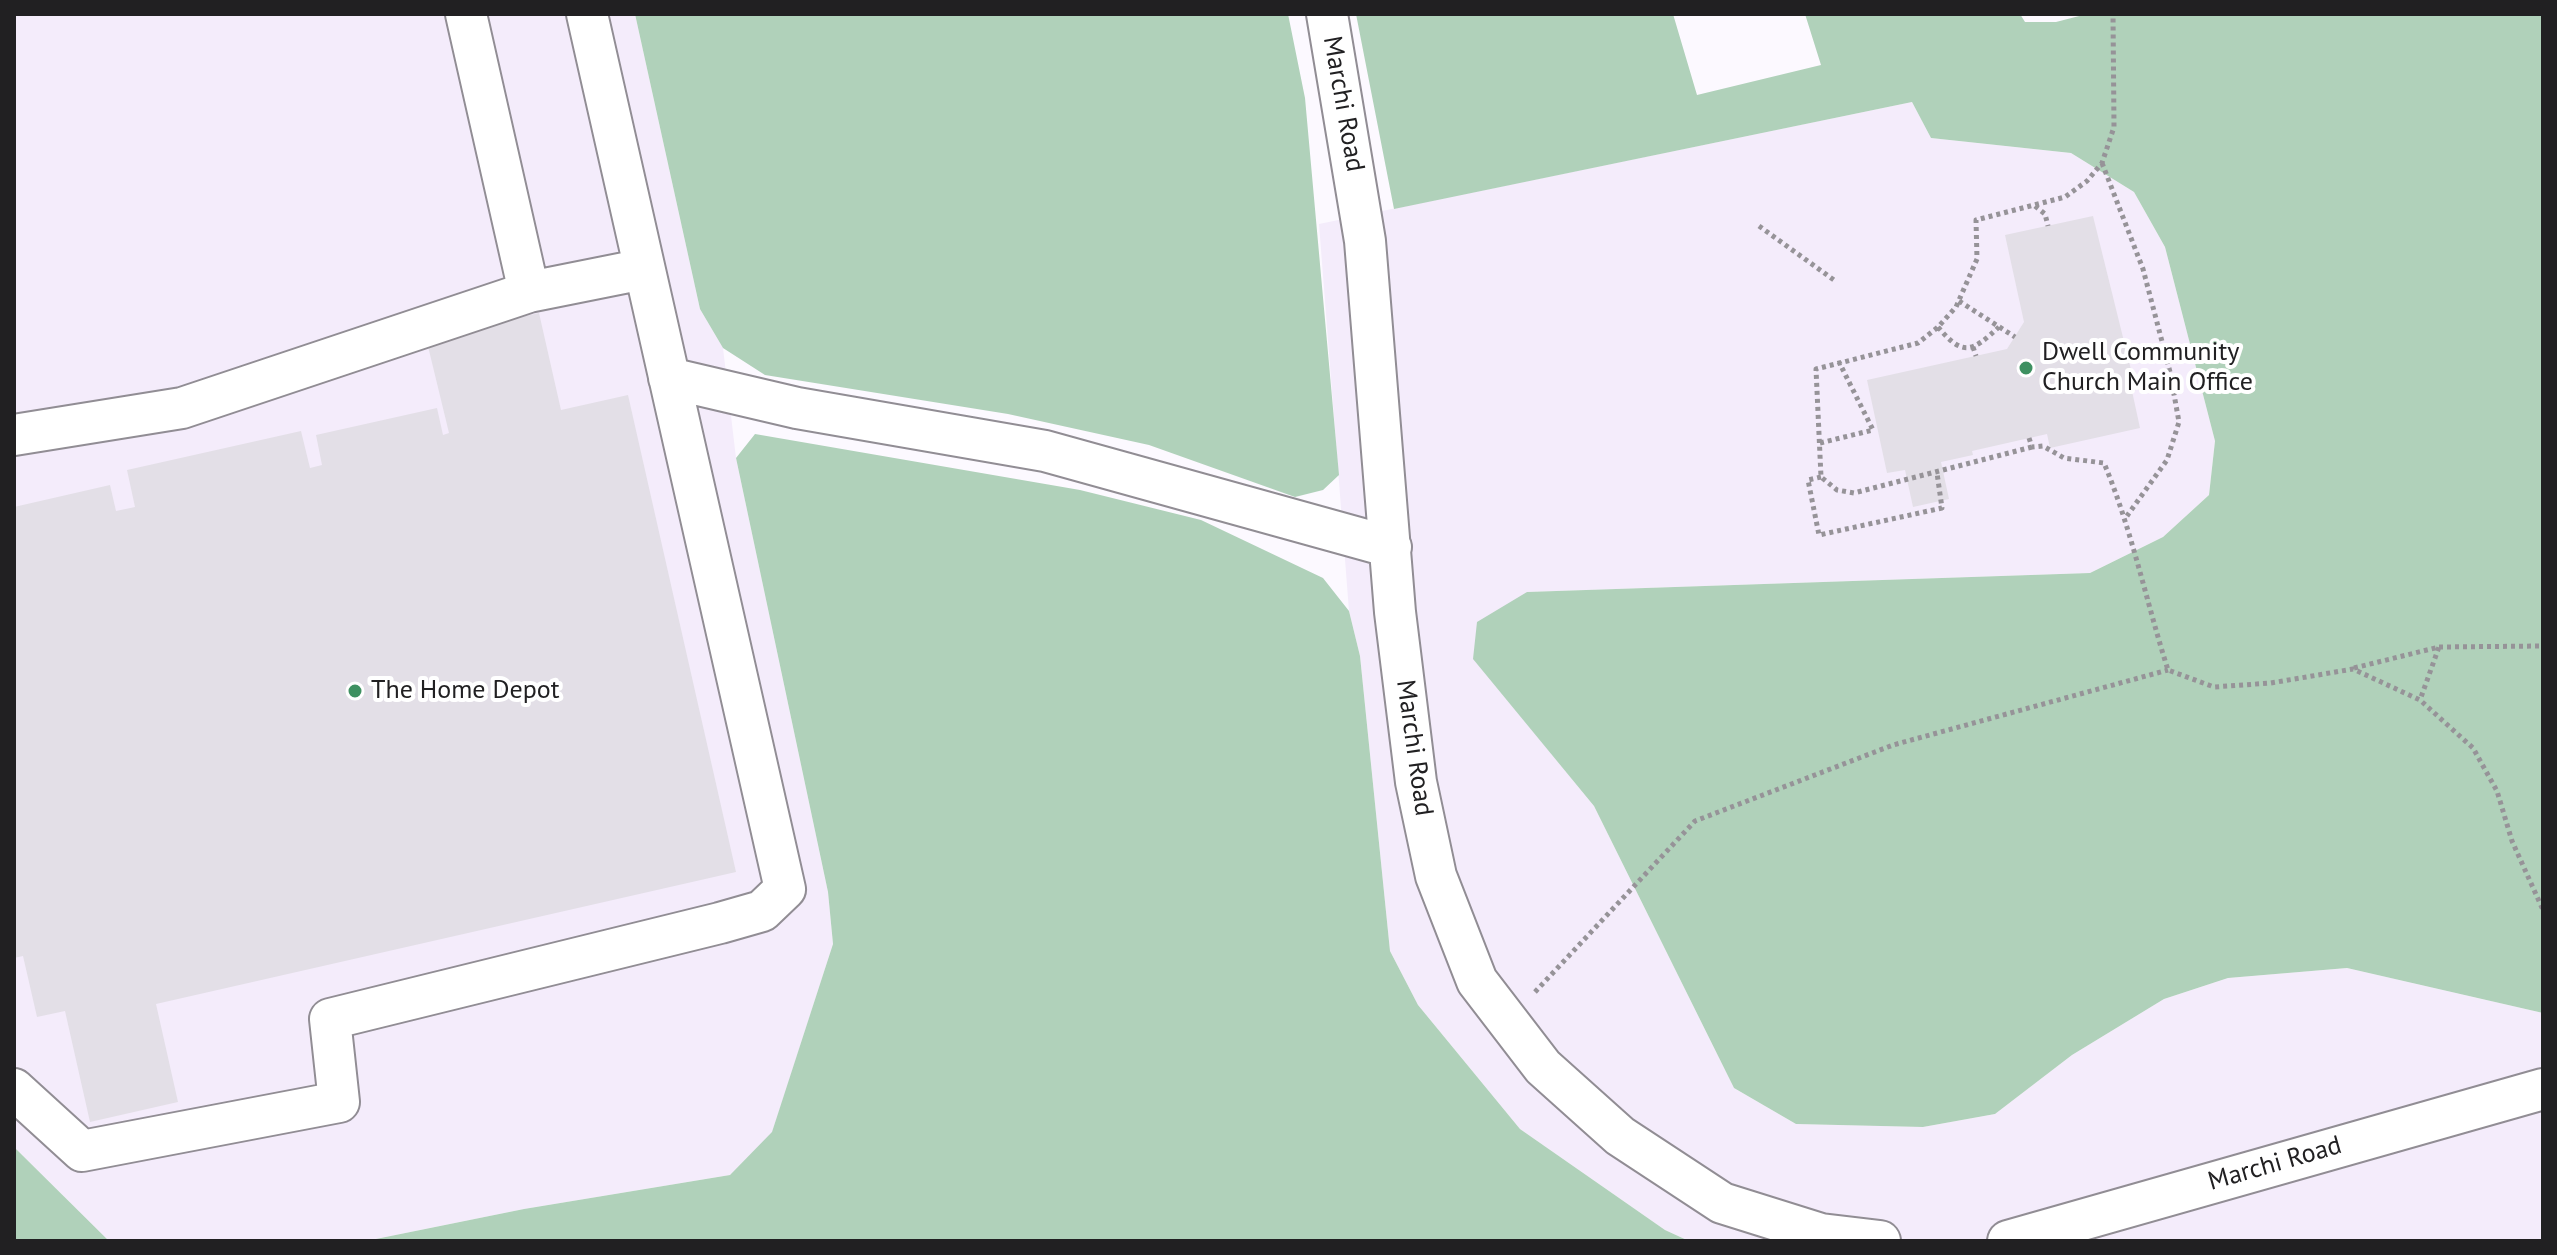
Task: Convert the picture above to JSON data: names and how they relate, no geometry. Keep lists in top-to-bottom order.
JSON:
{
  "streets": {
    "street": ["Marchi Road"]
  },
  "places": ["Dwell Community Church Main Office", "The Home Depot"]
}
